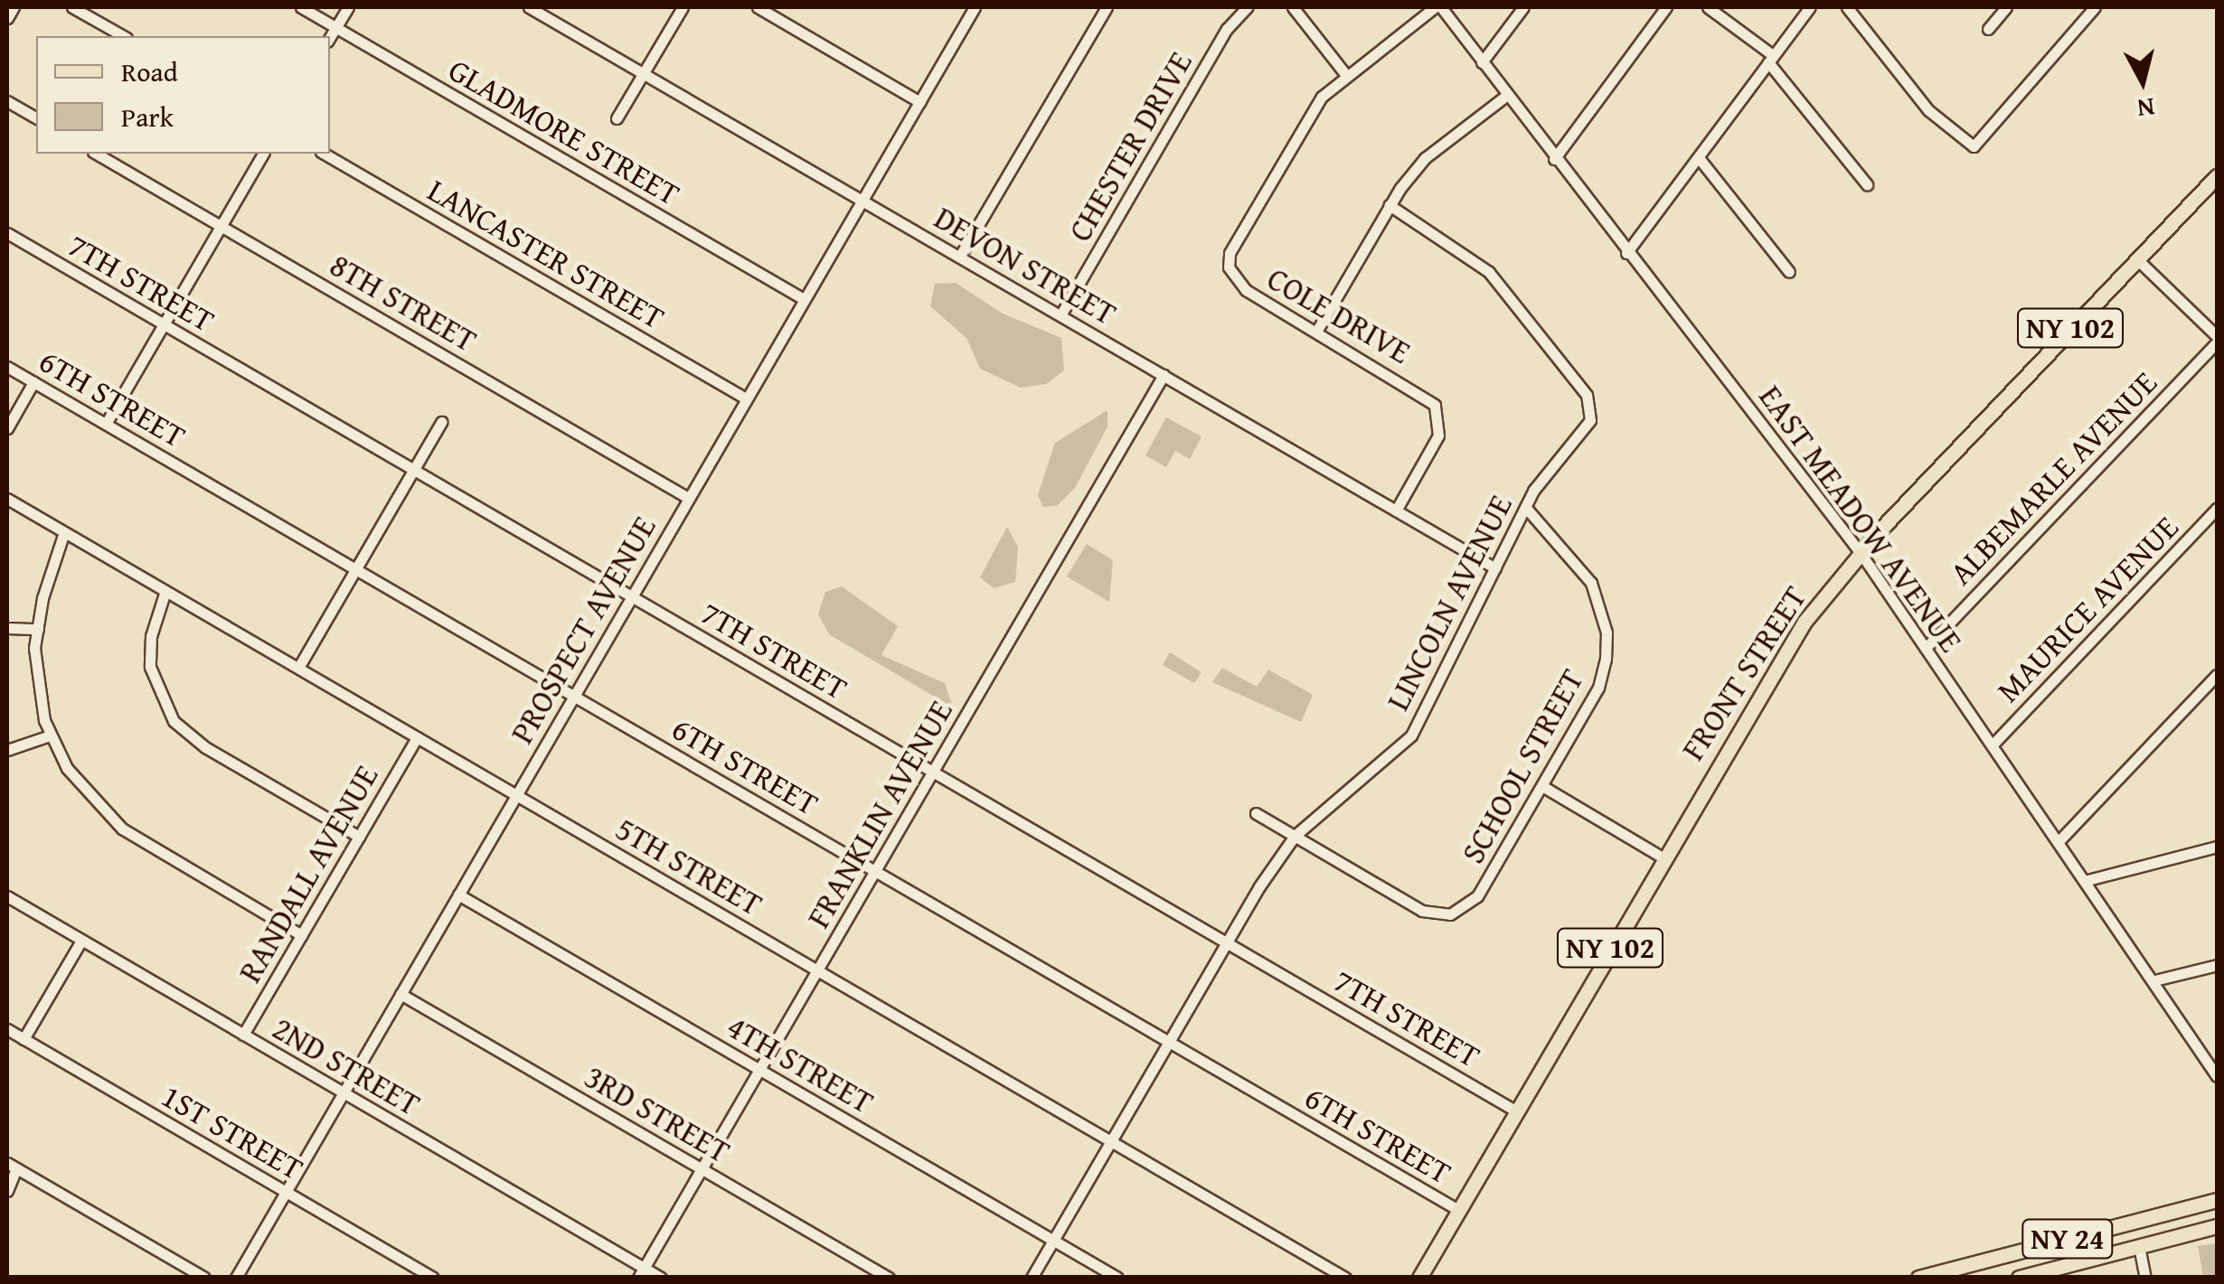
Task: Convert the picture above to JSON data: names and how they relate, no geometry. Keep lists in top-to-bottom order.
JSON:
{
  "streets": {
    "main road": ["NY 102", "FRONT STREET", "NY 24"],
    "street": [
      "GLADMORE STREET",
      "CHESTER DRIVE",
      "LANCASTER STREET",
      "DEVON STREET",
      "7TH STREET",
      "8TH STREET",
      "COLE DRIVE",
      "6TH STREET",
      "ALBEMARLE AVENUE",
      "EAST MEADOW AVENUE",
      "LINCOLN AVENUE",
      "MAURICE AVENUE",
      "PROSPECT AVENUE",
      "SCHOOL STREET",
      "FRANKLIN AVENUE",
      "5TH STREET",
      "RANDALL AVENUE",
      "4TH STREET",
      "2ND STREET",
      "3RD STREET",
      "1ST STREET"
    ]
  },
  "crossings": [
    ["GLADMORE STREET", "PROSPECT AVENUE"],
    ["CHESTER DRIVE", "DEVON STREET"],
    ["LANCASTER STREET", "PROSPECT AVENUE"],
    ["DEVON STREET", "COLE DRIVE"],
    ["DEVON STREET", "LINCOLN AVENUE"],
    ["DEVON STREET", "PROSPECT AVENUE"],
    ["DEVON STREET", "FRANKLIN AVENUE"],
    ["7TH STREET", "LINCOLN AVENUE"],
    ["7TH STREET", "PROSPECT AVENUE"],
    ["7TH STREET", "FRONT STREET"],
    ["7TH STREET", "FRANKLIN AVENUE"],
    ["8TH STREET", "PROSPECT AVENUE"],
    ["COLE DRIVE", "EAST MEADOW AVENUE"],
    ["6TH STREET", "LINCOLN AVENUE"],
    ["6TH STREET", "PROSPECT AVENUE"],
    ["6TH STREET", "FRONT STREET"],
    ["6TH STREET", "FRANKLIN AVENUE"],
    ["ALBEMARLE AVENUE", "EAST MEADOW AVENUE"],
    ["EAST MEADOW AVENUE", "MAURICE AVENUE"],
    ["EAST MEADOW AVENUE", "FRONT STREET"],
    ["LINCOLN AVENUE", "SCHOOL STREET"],
    ["LINCOLN AVENUE", "5TH STREET"],
    ["LINCOLN AVENUE", "4TH STREET"],
    ["PROSPECT AVENUE", "5TH STREET"],
    ["PROSPECT AVENUE", "4TH STREET"],
    ["PROSPECT AVENUE", "2ND STREET"],
    ["PROSPECT AVENUE", "3RD STREET"],
    ["PROSPECT AVENUE", "1ST STREET"],
    ["FRANKLIN AVENUE", "5TH STREET"],
    ["FRANKLIN AVENUE", "4TH STREET"],
    ["FRANKLIN AVENUE", "2ND STREET"],
    ["FRANKLIN AVENUE", "3RD STREET"],
    ["5TH STREET", "RANDALL AVENUE"],
    ["RANDALL AVENUE", "2ND STREET"]
  ],
  "legend": ["Road", "Park"],
  "north": "bottom"
}
